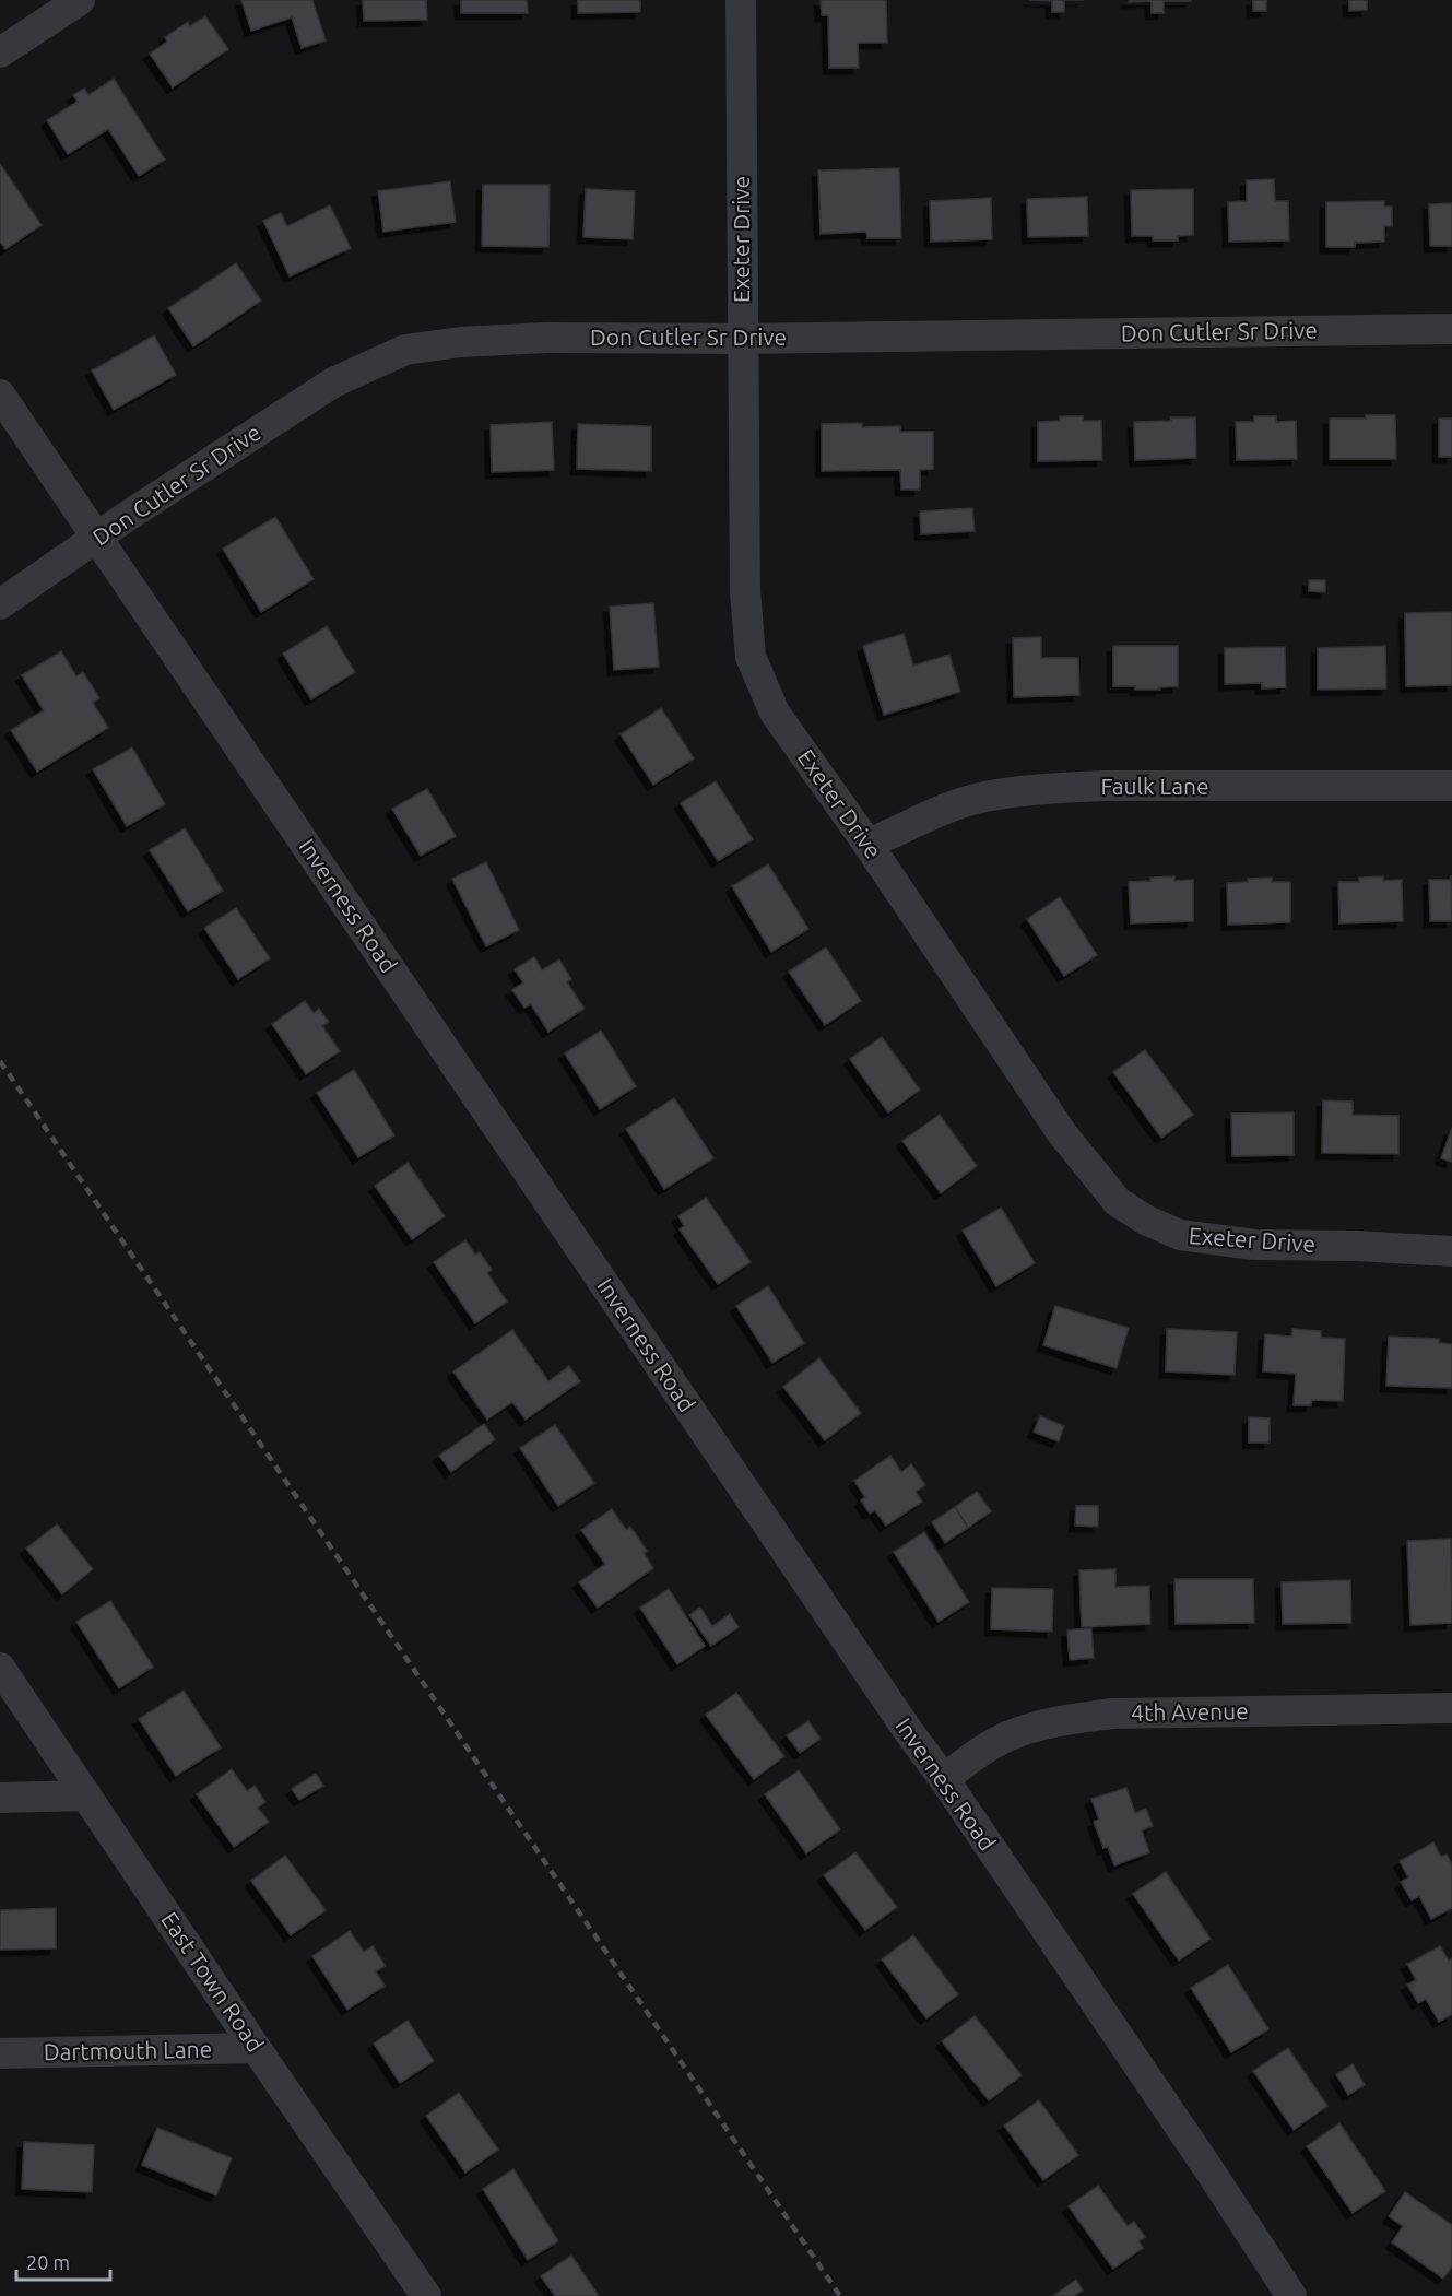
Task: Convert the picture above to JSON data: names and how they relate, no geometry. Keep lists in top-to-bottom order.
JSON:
{
  "streets": {
    "street": [
      "Exeter Drive",
      "Don Cutler Sr Drive",
      "Faulk Lane",
      "Inverness Road",
      "4th Avenue",
      "East Town Road",
      "Dartmouth Lane"
    ]
  },
  "crossings": [
    ["Exeter Drive", "Don Cutler Sr Drive"],
    ["Exeter Drive", "Faulk Lane"],
    ["Don Cutler Sr Drive", "Inverness Road"],
    ["Inverness Road", "4th Avenue"],
    ["East Town Road", "Dartmouth Lane"]
  ],
  "scale_bar": "20 m"
}
